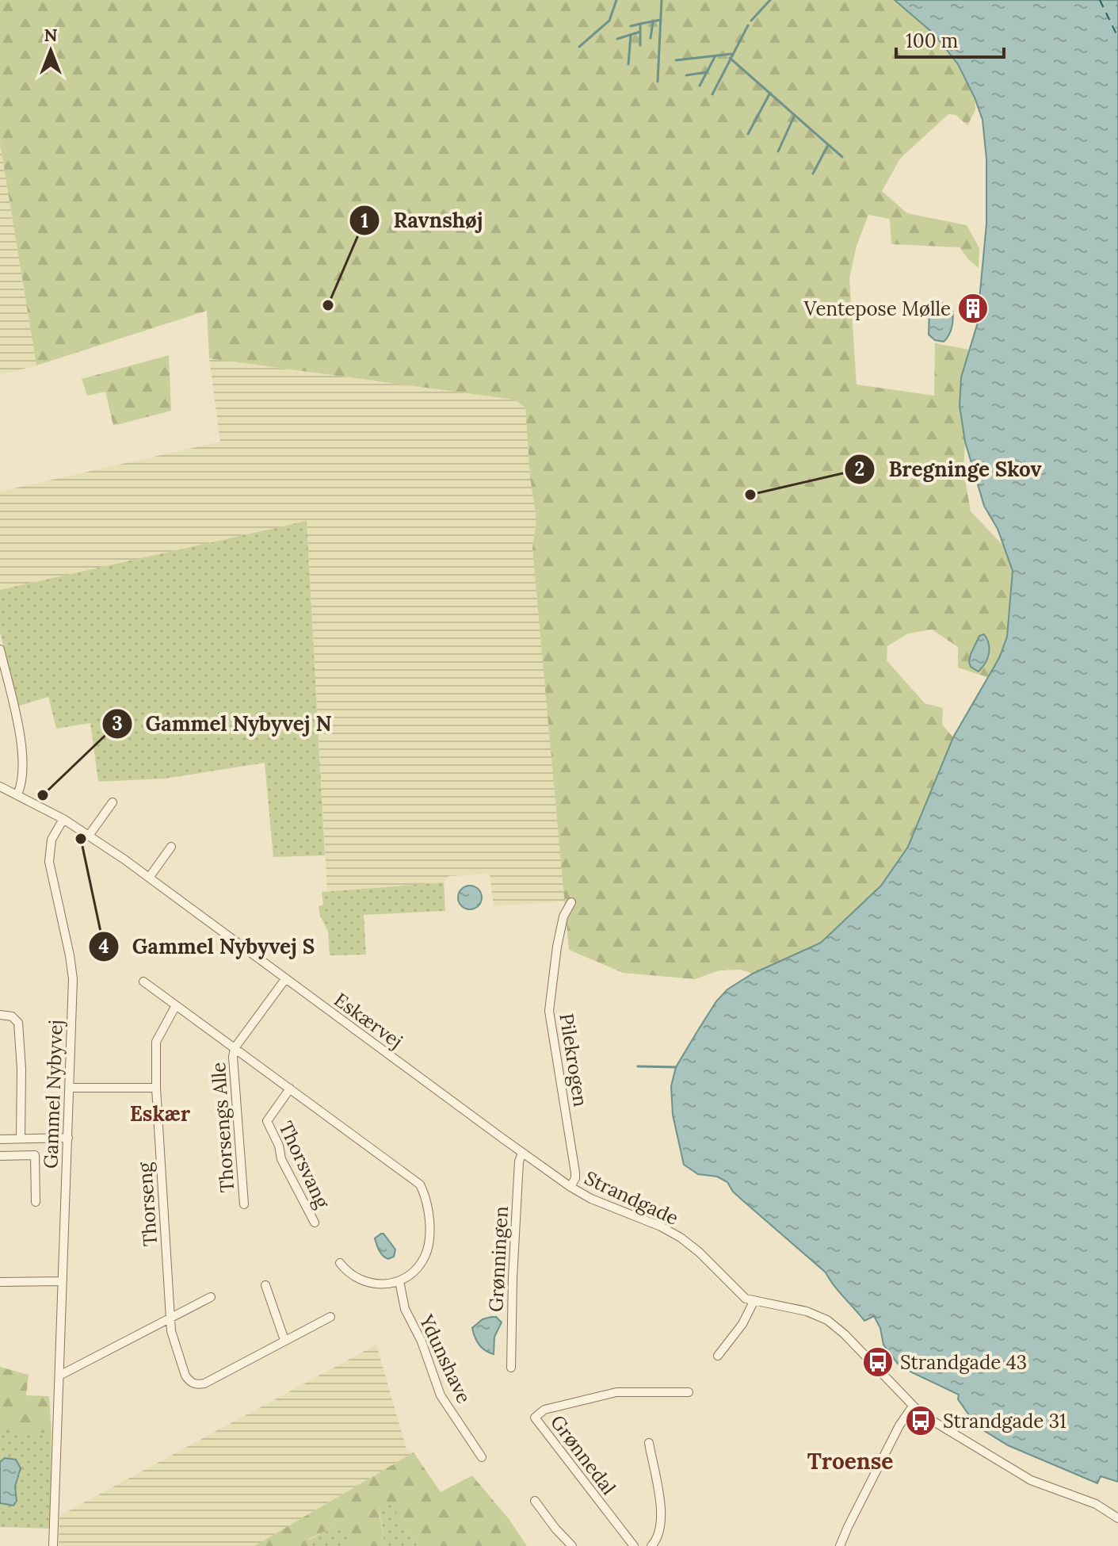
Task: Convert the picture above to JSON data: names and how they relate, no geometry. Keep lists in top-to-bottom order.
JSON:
{
  "streets": {
    "street": [
      "Eskærvej",
      "Pilekrogen",
      "Gammel Nybyvej",
      "Thorsengs Alle",
      "Thorsvang",
      "Strandgade",
      "Thorseng",
      "Grønningen",
      "Ydunshave",
      "Grønnedal"
    ]
  },
  "crossings": [
    ["Eskærvej", "Pilekrogen"],
    ["Eskærvej", "Gammel Nybyvej"],
    ["Eskærvej", "Strandgade"],
    ["Eskærvej", "Grønningen"],
    ["Pilekrogen", "Strandgade"]
  ],
  "districts": ["Eskær", "Troense"],
  "places": {
    "other": [
      "Ravnshøj",
      "Bregninge Skov",
      "Gammel Nybyvej N",
      "Gammel Nybyvej S"
    ],
    "building": ["Ventepose Mølle"],
    "bus stop": ["Strandgade 43", "Strandgade 31"]
  },
  "scale_bar": "100 m",
  "north": "top"
}
